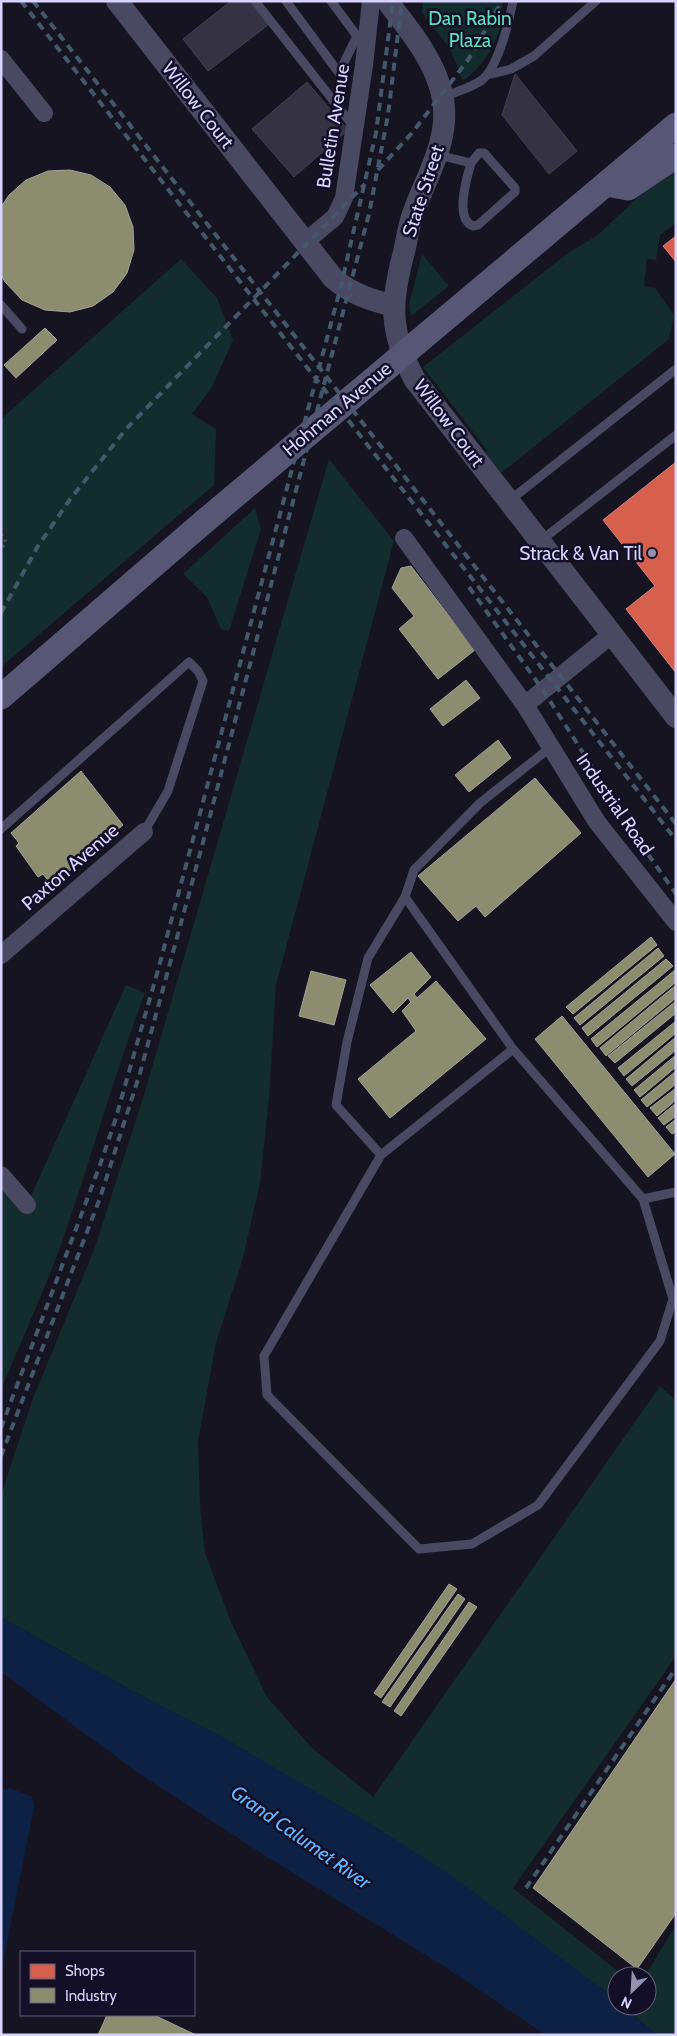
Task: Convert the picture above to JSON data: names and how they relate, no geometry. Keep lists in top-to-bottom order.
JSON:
{
  "streets": {
    "main road": ["Hohman Avenue"],
    "street": [
      "Willow Court",
      "Bulletin Avenue",
      "State Street",
      "Industrial Road",
      "Paxton Avenue"
    ]
  },
  "crossings": [
    ["Willow Court", "Bulletin Avenue"],
    ["Willow Court", "State Street"]
  ],
  "water": ["Grand Calumet River"],
  "parks": ["Dan Rabin Plaza"],
  "places": ["Strack & Van Til"],
  "legend": ["Shops", "Industry"],
  "north": "bottom left"
}
